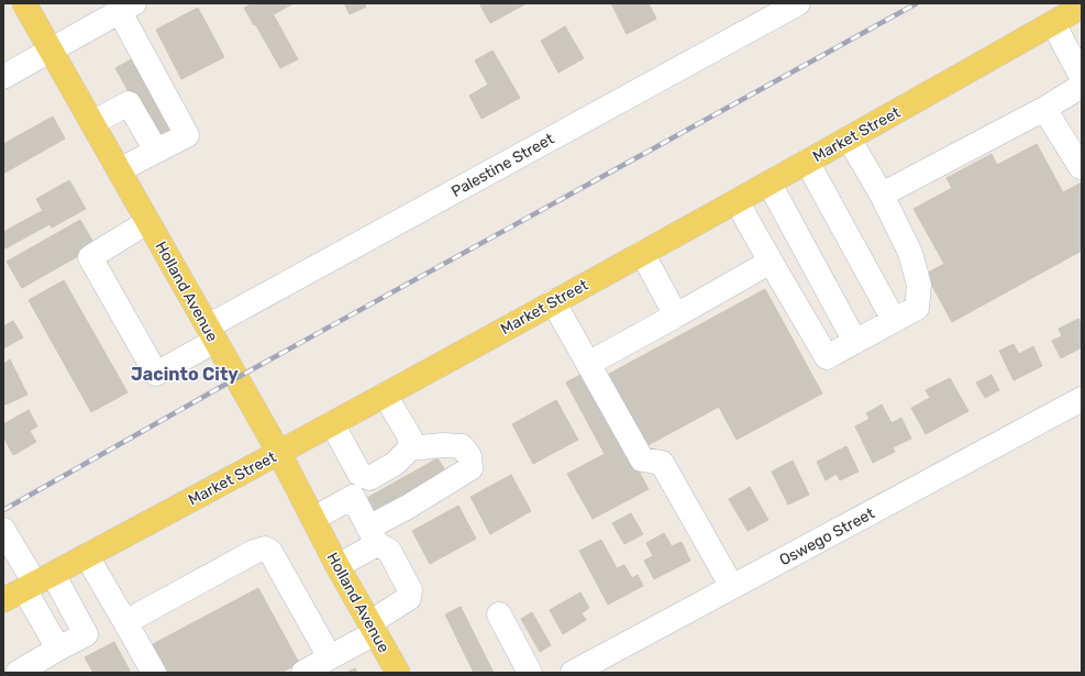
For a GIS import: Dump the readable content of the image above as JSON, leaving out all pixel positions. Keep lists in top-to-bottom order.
{
  "streets": {
    "main road": ["Market Street", "Holland Avenue"],
    "street": ["Palestine Street", "Oswego Street"]
  },
  "crossings": [
    ["Market Street", "Holland Avenue"],
    ["Palestine Street", "Holland Avenue"]
  ],
  "districts": ["Jacinto City"]
}
